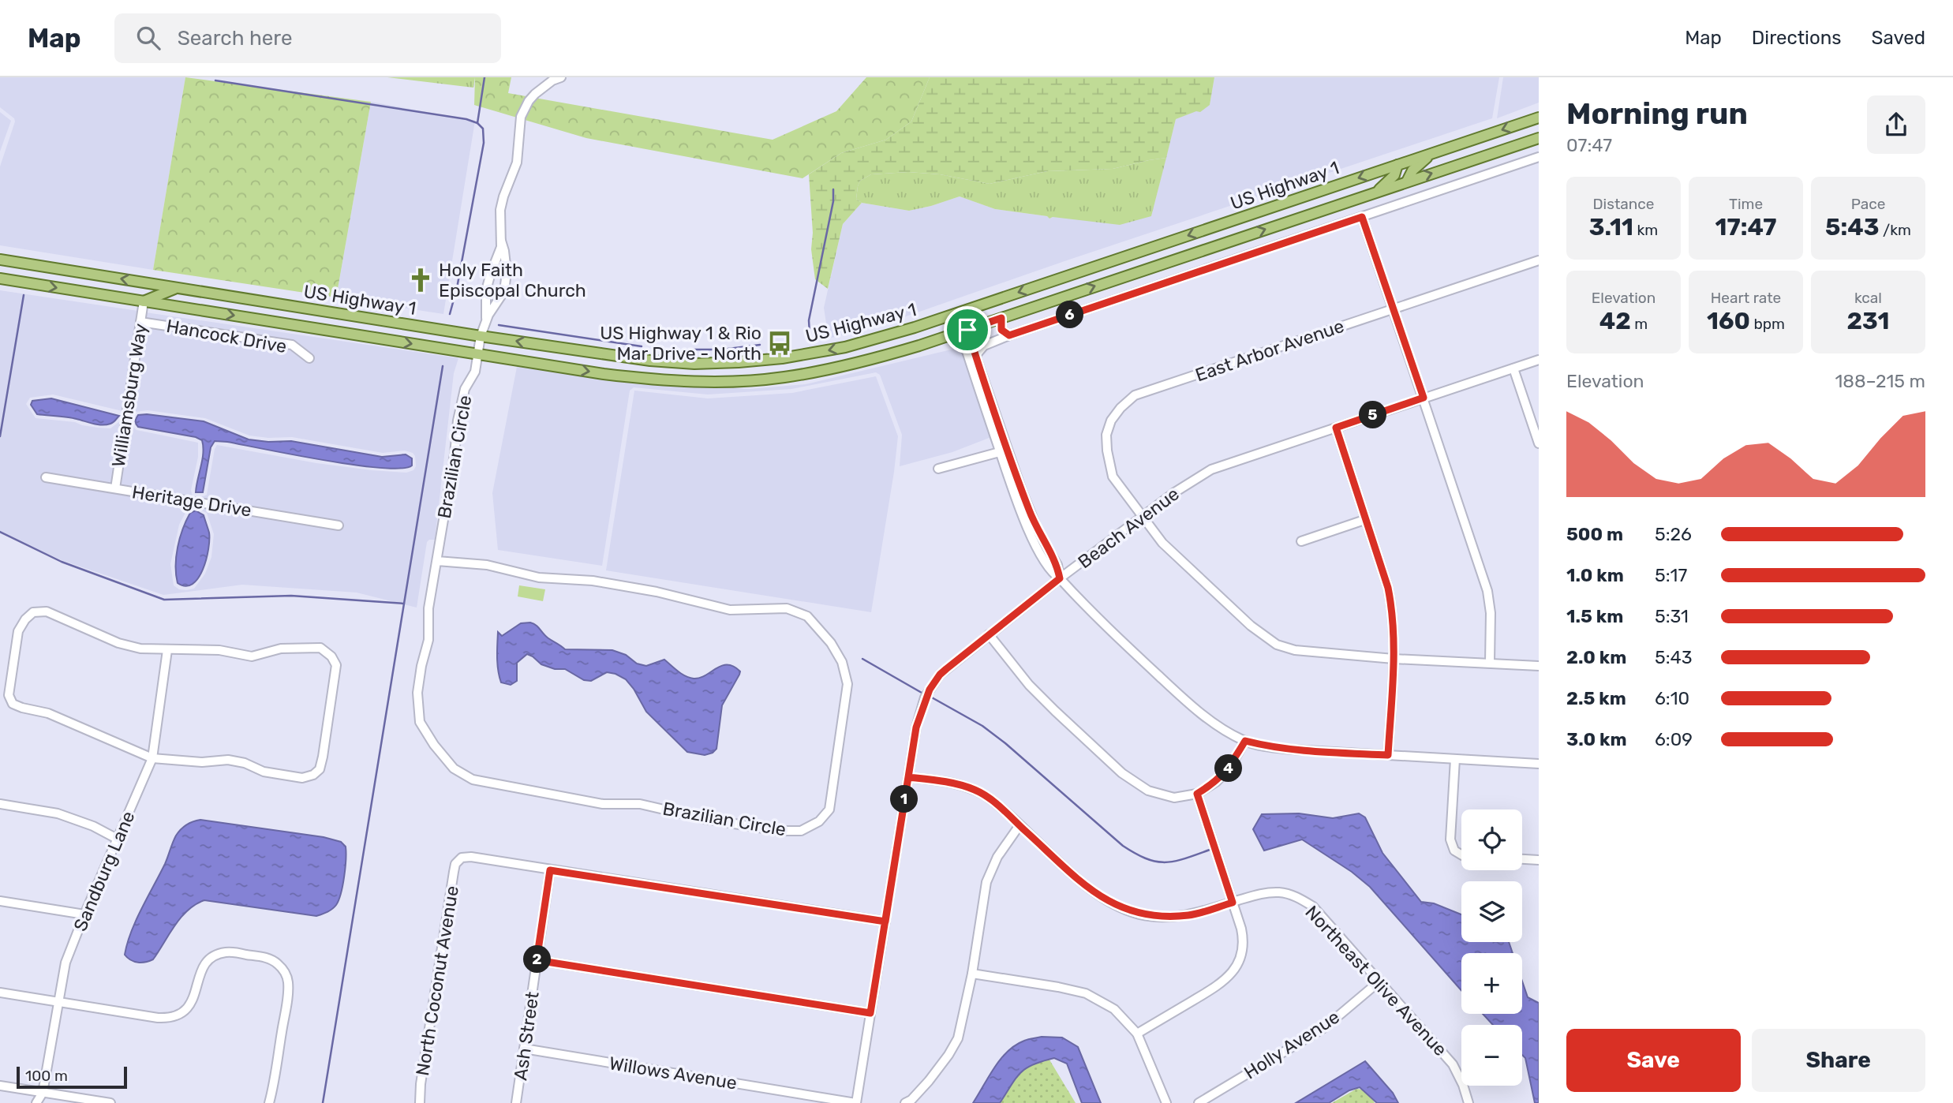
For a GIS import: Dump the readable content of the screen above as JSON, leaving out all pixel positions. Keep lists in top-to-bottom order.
{
  "streets": {
    "main road": ["US Highway 1"],
    "street": [
      "Hancock Drive",
      "East Arbor Avenue",
      "Williamsburg Way",
      "Brazilian Circle",
      "Heritage Drive",
      "Beach Avenue",
      "Sandburg Lane",
      "North Coconut Avenue",
      "Northeast Olive Avenue",
      "Ash Street",
      "Holly Avenue",
      "Willows Avenue"
    ]
  },
  "crossings": [
    ["US Highway 1", "Williamsburg Way"],
    ["US Highway 1", "Brazilian Circle"],
    ["Hancock Drive", "Williamsburg Way"],
    ["East Arbor Avenue", "Beach Avenue"],
    ["Williamsburg Way", "Heritage Drive"],
    ["Beach Avenue", "Northeast Olive Avenue"],
    ["Beach Avenue", "Willows Avenue"],
    ["North Coconut Avenue", "Ash Street"],
    ["Northeast Olive Avenue", "Holly Avenue"],
    ["Ash Street", "Willows Avenue"]
  ],
  "places": {
    "church": ["Holy Faith Episcopal Church"],
    "bus stop": ["US Highway 1 & Rio Mar Drive - North"]
  },
  "scale_bar": "100 m",
  "page": {
    "header": "Map",
    "search": "Search here",
    "nav": ["Map", "Directions", "Saved"],
    "heading": ["Morning run", "07:47"],
    "stats": [
      ["Distance", "3.11 km"],
      ["Time", "17:47"],
      ["Pace", "5:43 /km"],
      ["Elevation", "42 m"],
      ["Heart rate", "160 bpm"],
      ["kcal", "231"]
    ],
    "pins": [
      "6",
      "5",
      "4",
      "1",
      "2"
    ],
    "chart": ["Elevation", "188–215 m"],
    "list": [
      {
        "name": "500 m",
        "note": "5:26"
      },
      {
        "name": "1.0 km",
        "note": "5:17"
      },
      {
        "name": "1.5 km",
        "note": "5:31"
      },
      {
        "name": "2.0 km",
        "note": "5:43"
      },
      {
        "name": "2.5 km",
        "note": "6:10"
      },
      {
        "name": "3.0 km",
        "note": "6:09"
      }
    ],
    "map_buttons": ["+", "−"],
    "buttons": ["Save", "Share"],
    "scale": "100 m"
  }
}
